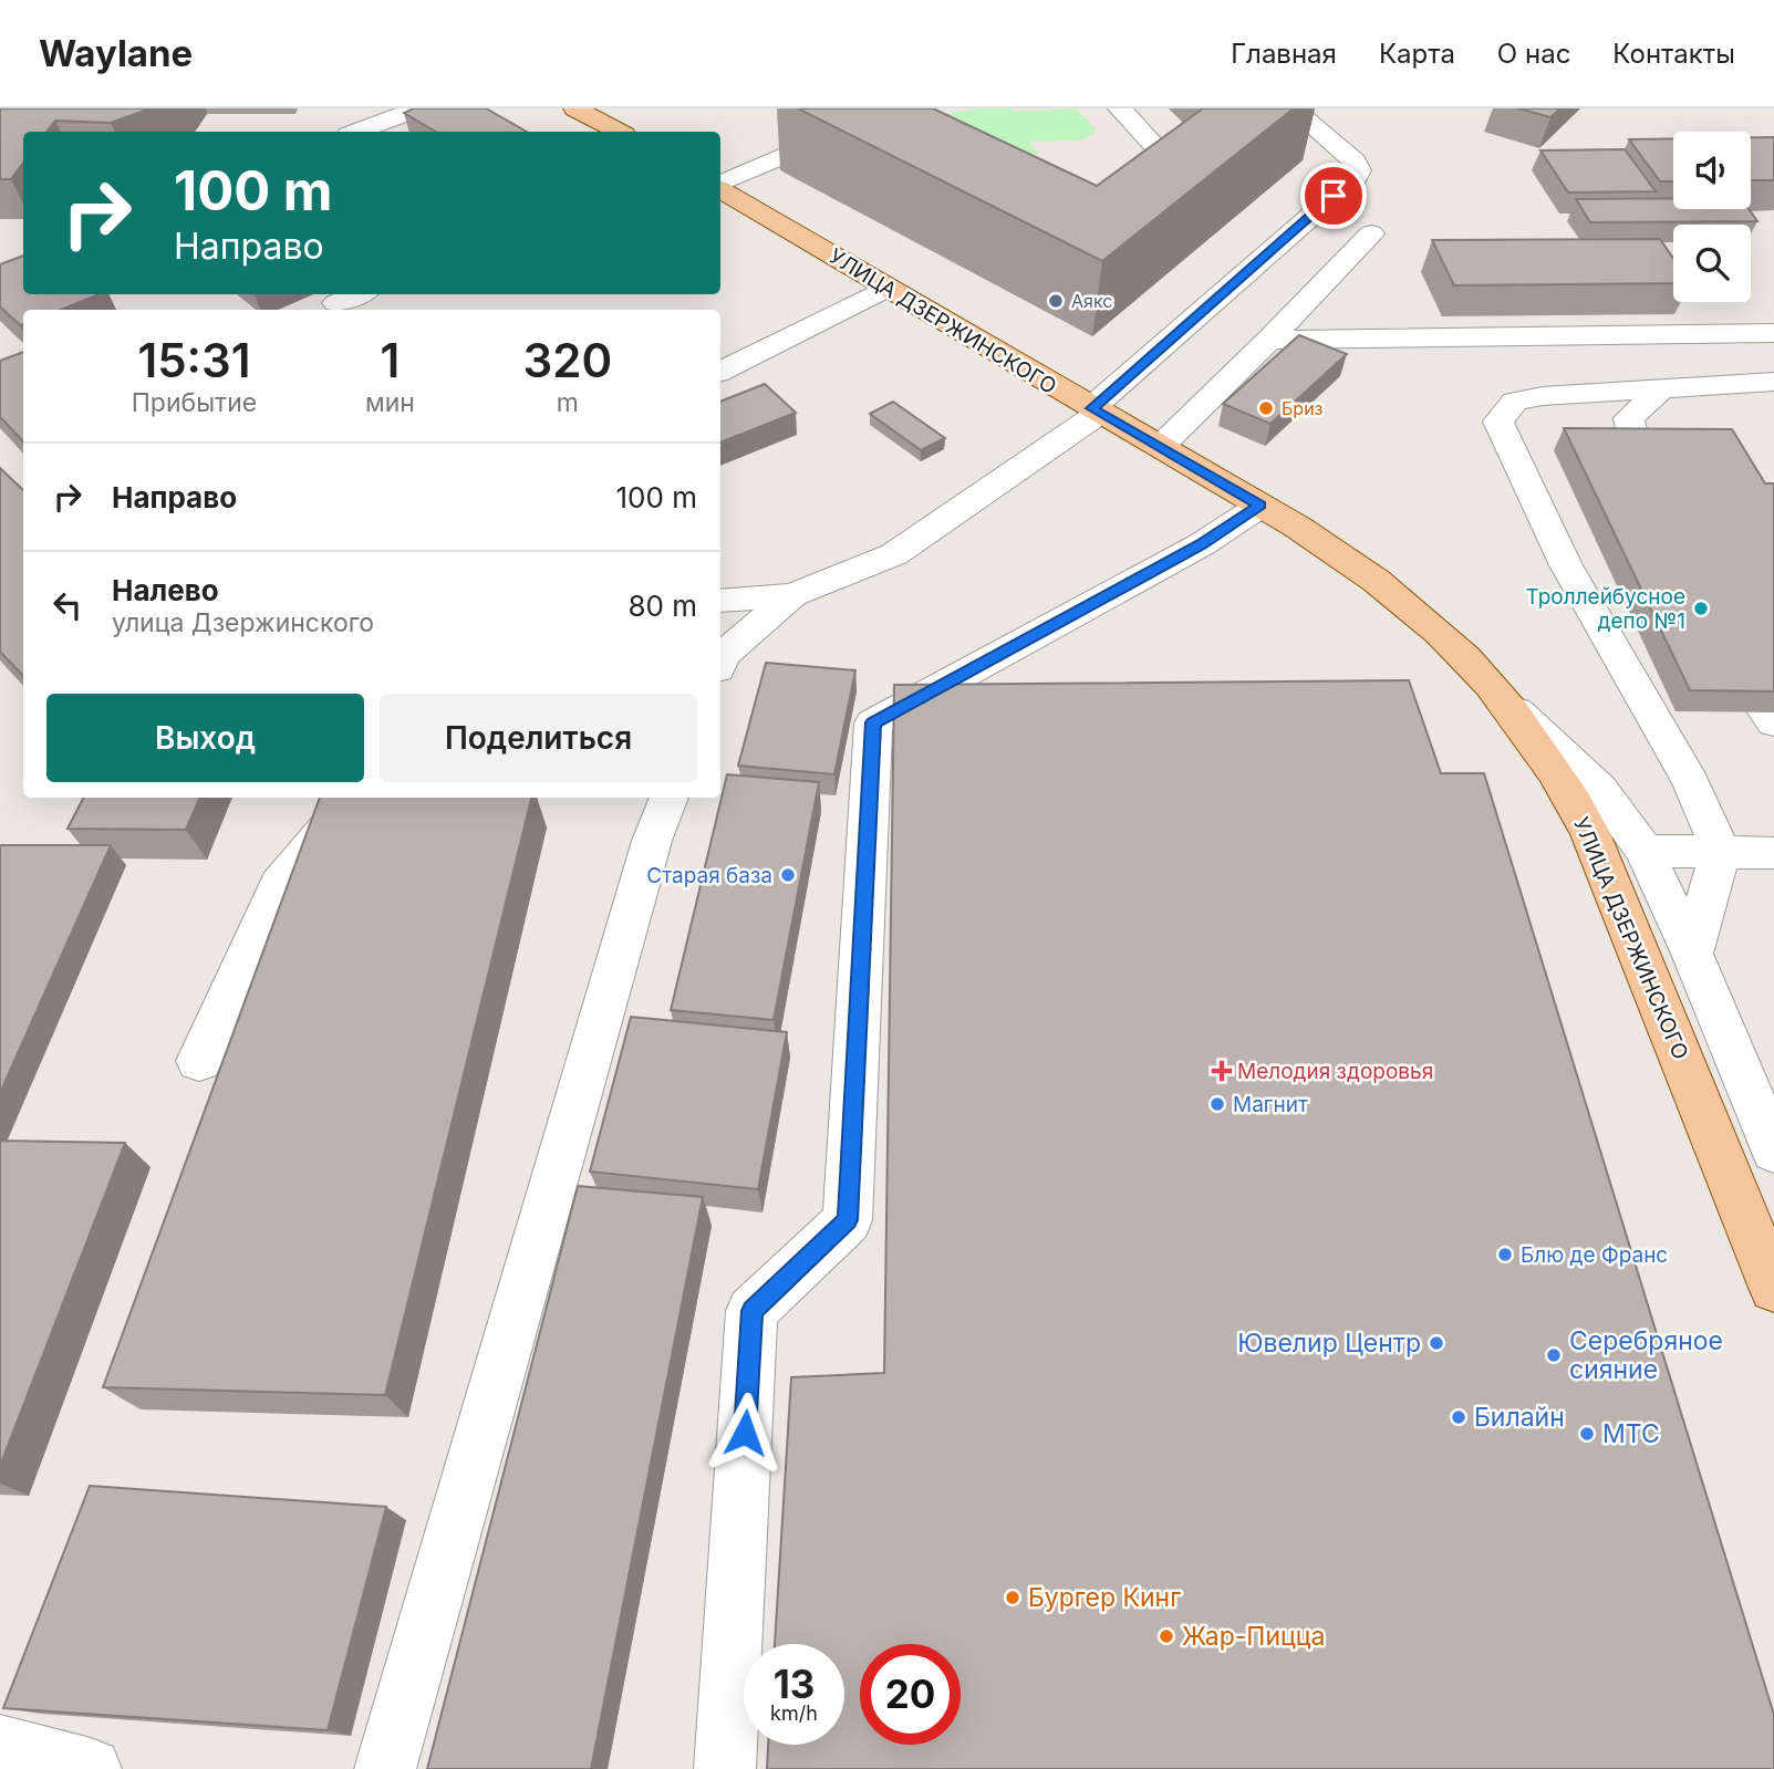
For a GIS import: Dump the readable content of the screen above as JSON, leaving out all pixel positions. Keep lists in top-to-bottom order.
{
  "streets": {
    "main road": ["УЛИЦА ДЗЕРЖИНСКОГО"]
  },
  "places": {
    "other": [
      "Аякс",
      "Бриз",
      "Троллейбусное депо №1",
      "Старая база",
      "Магнит",
      "Блю де Франс",
      "Ювелир Центр",
      "Серебряное сияние",
      "Билайн",
      "МТС",
      "Бургер Кинг",
      "Жар-Пицца"
    ],
    "health": ["Мелодия здоровья"]
  },
  "page": {
    "header": "Waylane",
    "nav": [
      "Главная",
      "Карта",
      "О нас",
      "Контакты"
    ],
    "turn": ["100 m", "Направо"],
    "eta": [
      "15:31",
      "Прибытие",
      "1",
      "мин",
      "320",
      "m"
    ],
    "list": [
      {
        "name": "Направо",
        "value": "100 m"
      },
      {
        "name": "Налево",
        "note": "улица Дзержинского",
        "value": "80 m"
      }
    ],
    "buttons": ["Выход", "Поделиться"],
    "speed": "13 km/h",
    "limit": "20"
  }
}
